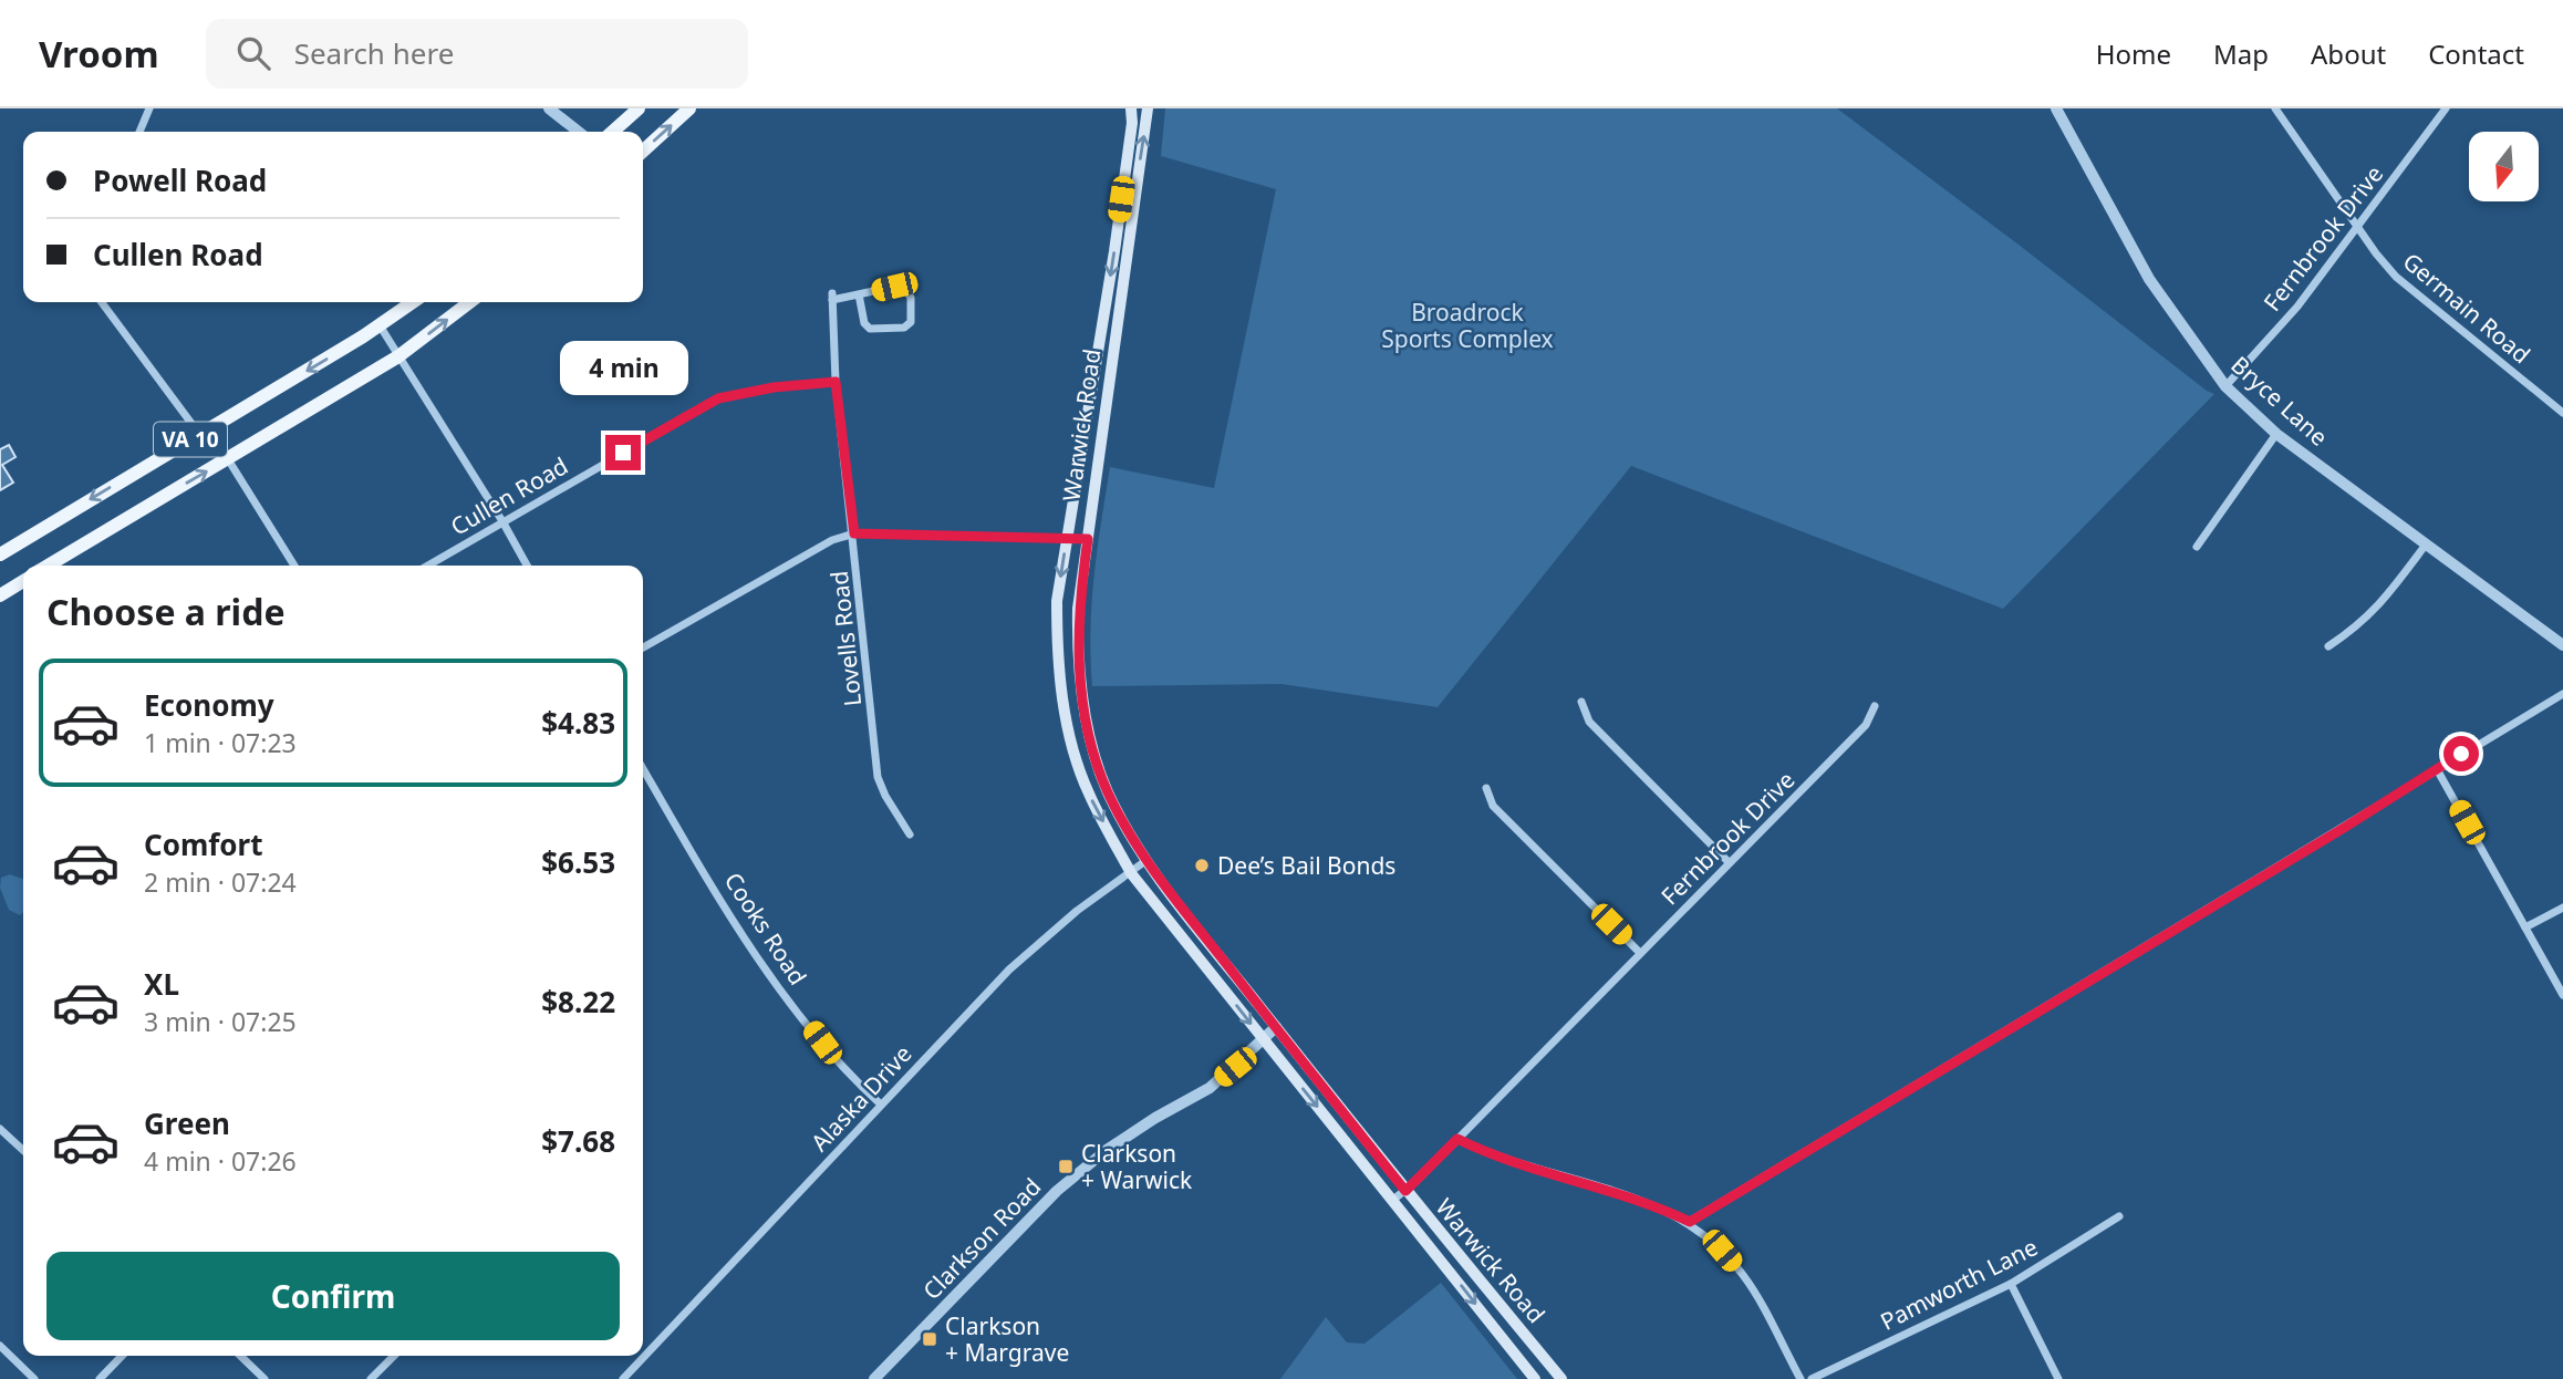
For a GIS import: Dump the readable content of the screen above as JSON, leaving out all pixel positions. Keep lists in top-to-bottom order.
{
  "streets": {
    "main road": ["Warwick Road", "VA 10"],
    "street": [
      "Fernbrook Drive",
      "Germain Road",
      "Bryce Lane",
      "Cullen Road",
      "Lovells Road",
      "Cooks Road",
      "Alaska Drive",
      "Clarkson Road",
      "Pamworth Lane"
    ]
  },
  "crossings": [
    ["Fernbrook Drive", "Germain Road"],
    ["Fernbrook Drive", "Bryce Lane"],
    ["Fernbrook Drive", "Warwick Road"],
    ["Warwick Road", "Alaska Drive"],
    ["Warwick Road", "Clarkson Road"],
    ["Cullen Road", "Lovells Road"],
    ["Cooks Road", "Alaska Drive"]
  ],
  "parks": ["Broadrock Sports Complex"],
  "places": {
    "other": ["Dee’s Bail Bonds"],
    "transit": ["Clarkson + Warwick", "Clarkson + Margrave"]
  },
  "north": "bottom",
  "page": {
    "header": "Vroom",
    "search": "Search here",
    "nav": [
      "Home",
      "Map",
      "About",
      "Contact"
    ],
    "banner": ["Powell Road", "Cullen Road"],
    "bubble": "4 min",
    "heading": "Choose a ride",
    "list": [
      {
        "name": "Economy",
        "note": "1 min · 07:23",
        "value": "$4.83"
      },
      {
        "name": "Comfort",
        "note": "2 min · 07:24",
        "value": "$6.53"
      },
      {
        "name": "XL",
        "note": "3 min · 07:25",
        "value": "$8.22"
      },
      {
        "name": "Green",
        "note": "4 min · 07:26",
        "value": "$7.68"
      }
    ],
    "buttons": "Confirm"
  }
}
